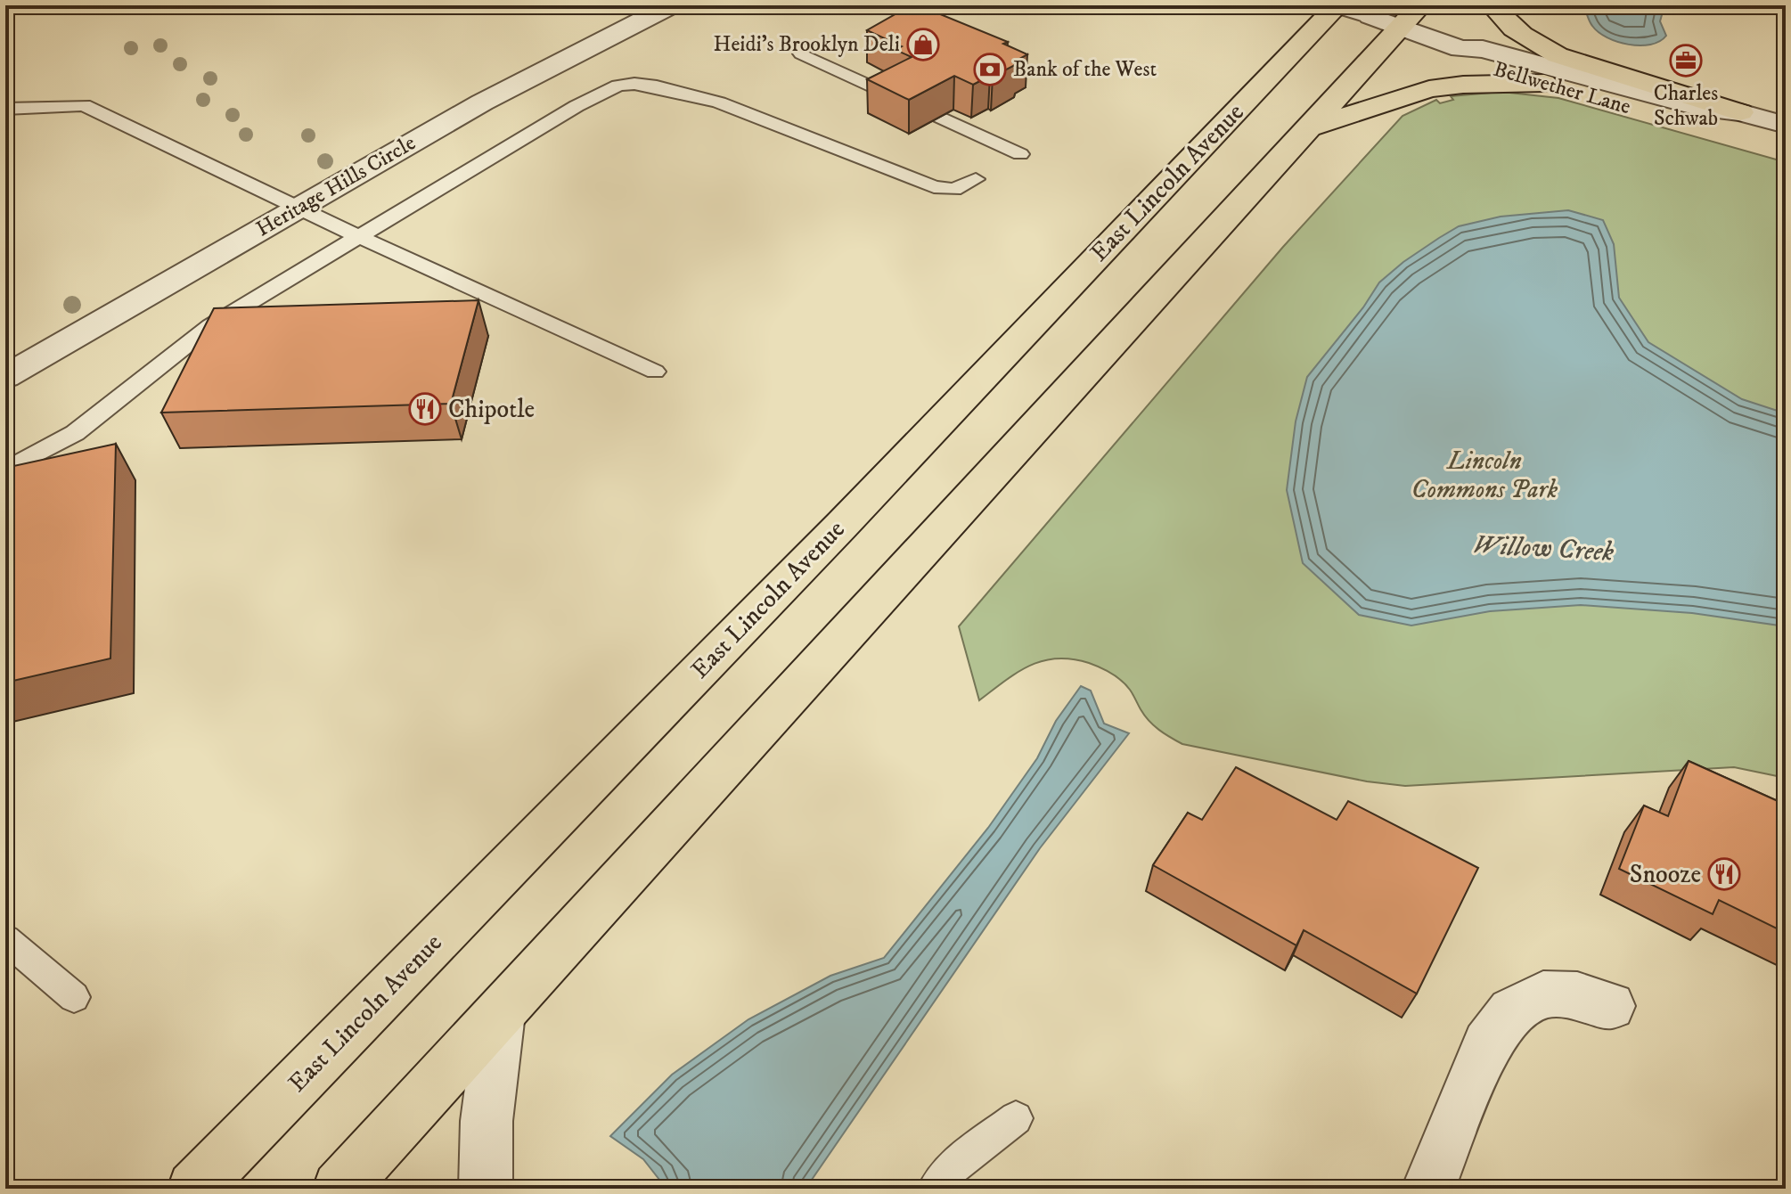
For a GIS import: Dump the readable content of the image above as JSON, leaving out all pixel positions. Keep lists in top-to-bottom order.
{
  "streets": {
    "main road": ["East Lincoln Avenue"],
    "street": ["Bellwether Lane", "Heritage Hills Circle"]
  },
  "water": ["Willow Creek"],
  "parks": ["Lincoln Commons Park"],
  "places": {
    "shop": ["Heidi's Brooklyn Deli"],
    "office": ["Charles Schwab"],
    "bank": ["Bank of the West"],
    "restaurant": ["Chipotle", "Snooze"]
  }
}
